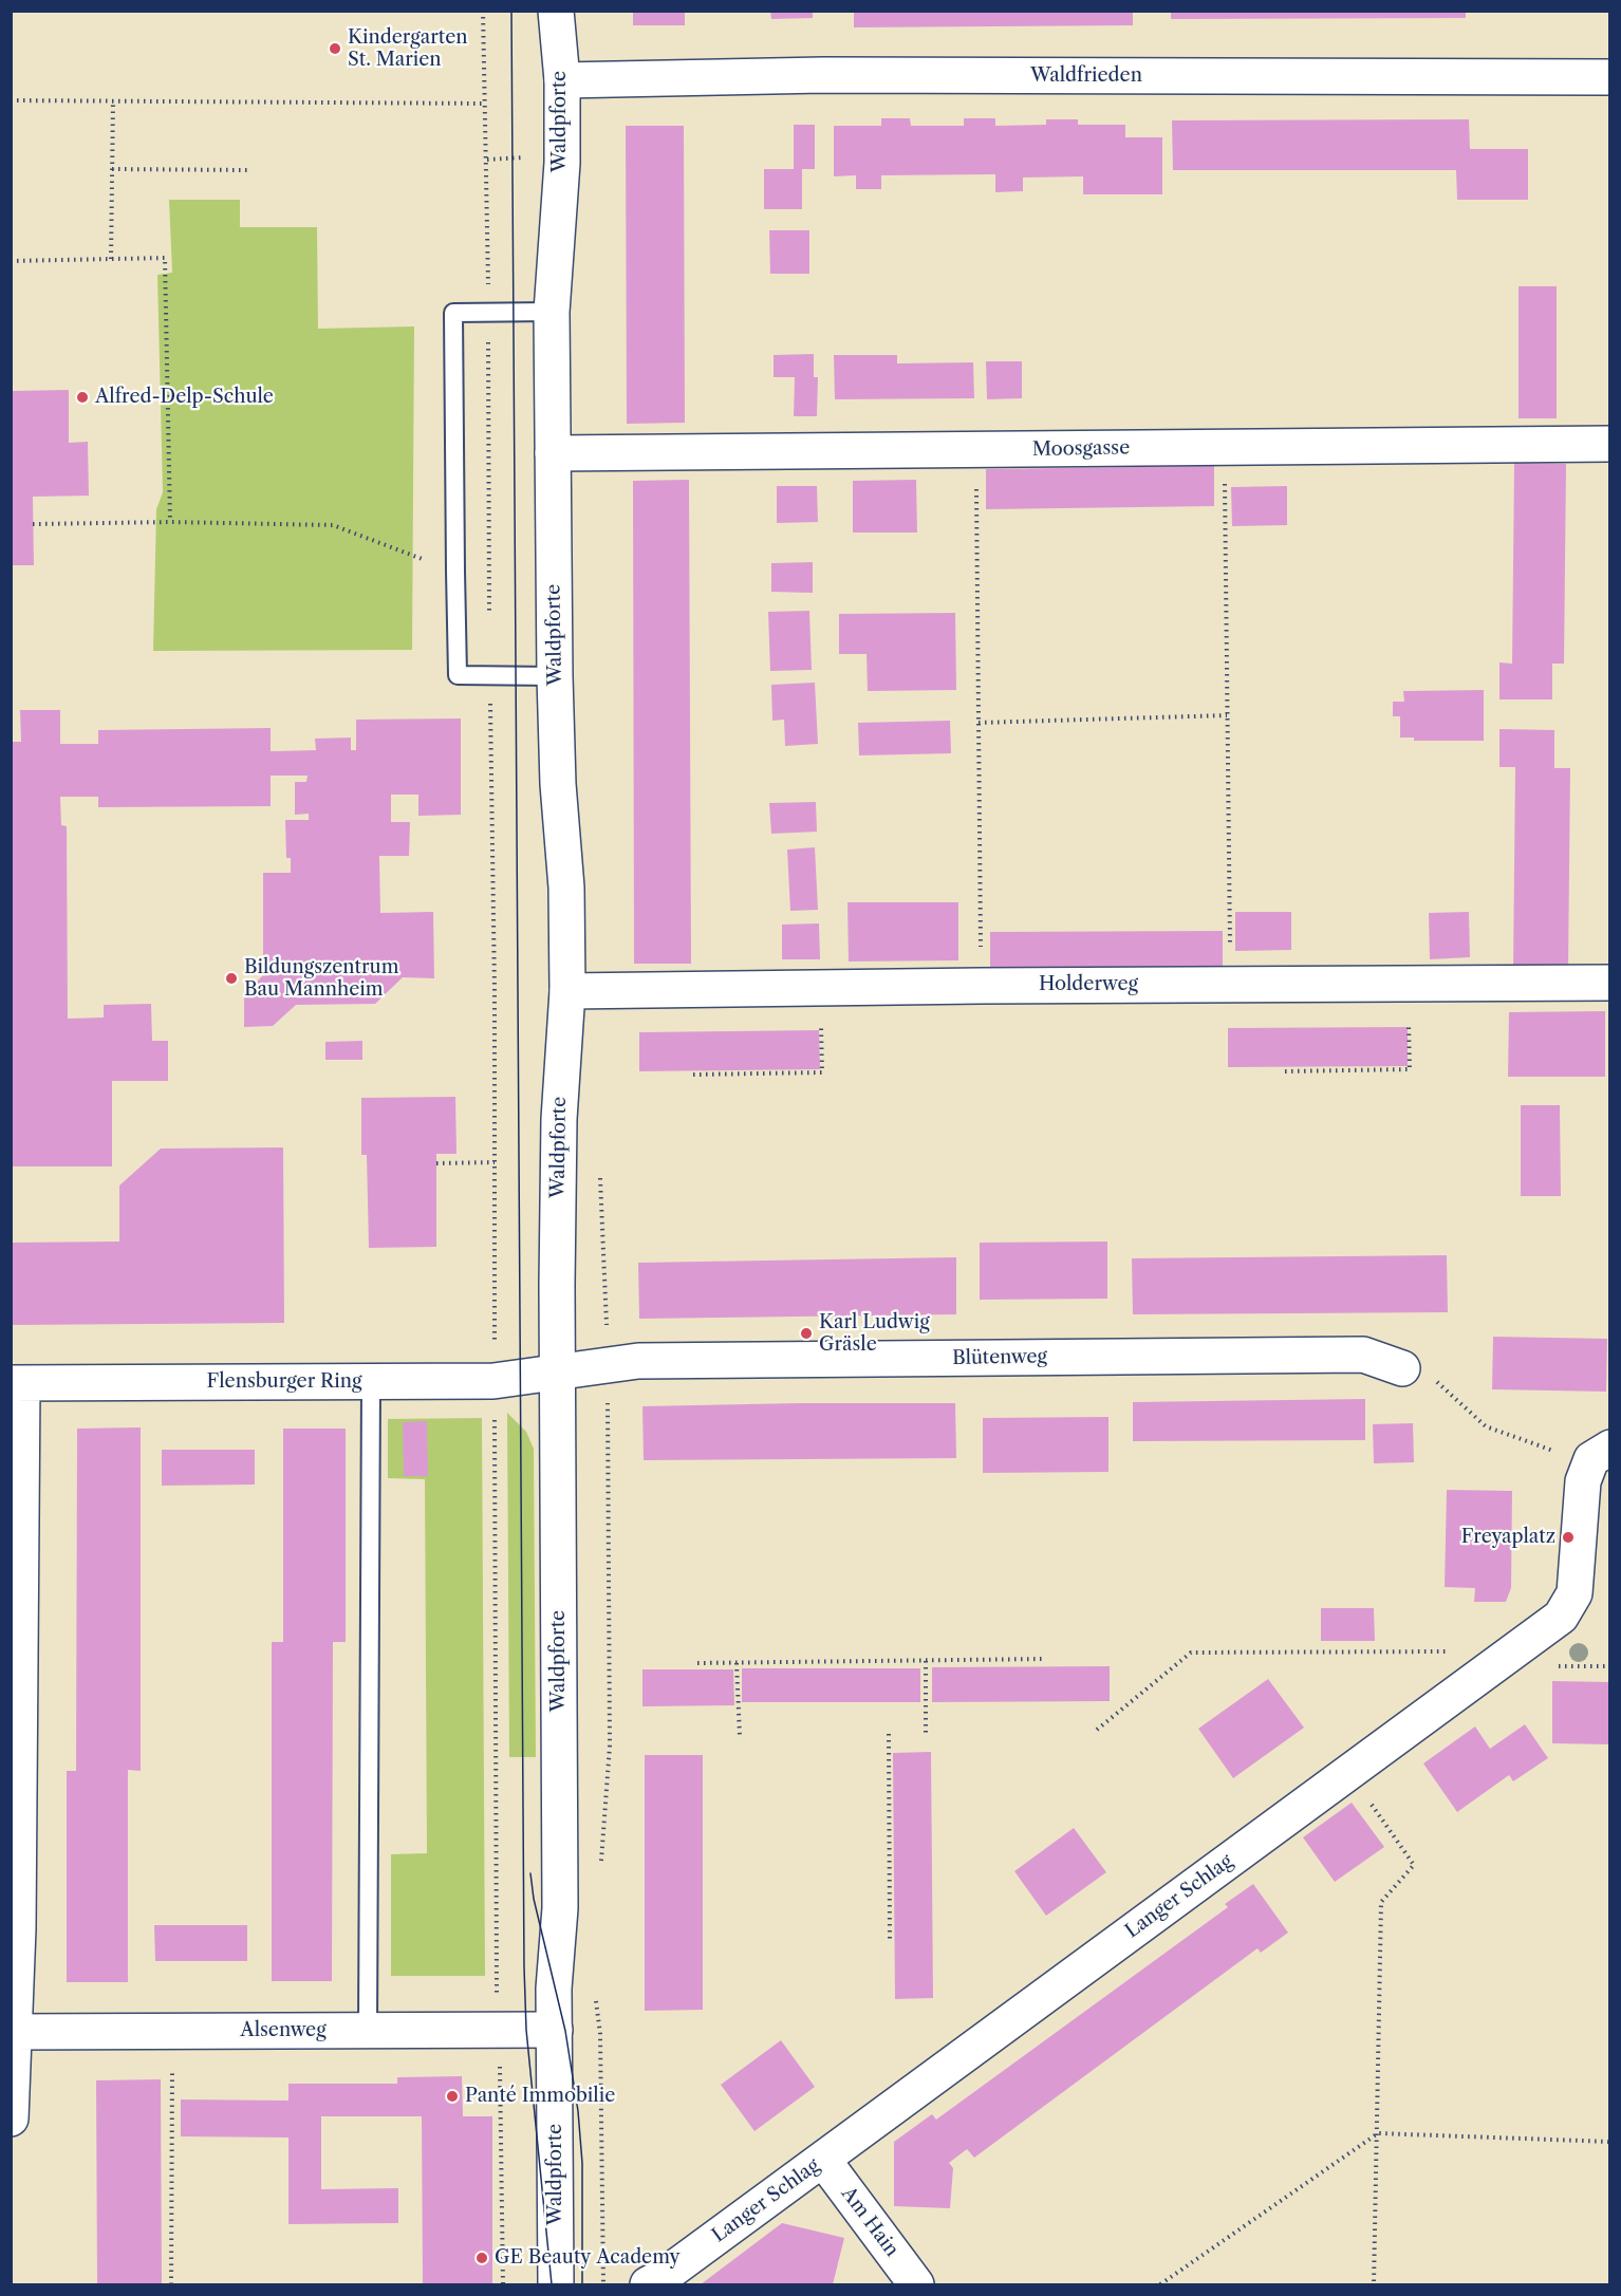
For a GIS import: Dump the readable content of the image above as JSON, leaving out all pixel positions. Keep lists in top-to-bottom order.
{
  "streets": {
    "street": [
      "Waldfrieden",
      "Waldpforte",
      "Moosgasse",
      "Holderweg",
      "Blütenweg",
      "Flensburger Ring",
      "Langer Schlag",
      "Alsenweg",
      "Am Hain"
    ]
  },
  "crossings": [
    ["Waldfrieden", "Waldpforte"],
    ["Waldpforte", "Moosgasse"],
    ["Waldpforte", "Holderweg"],
    ["Waldpforte", "Blütenweg"],
    ["Waldpforte", "Flensburger Ring"],
    ["Waldpforte", "Alsenweg"],
    ["Blütenweg", "Flensburger Ring"],
    ["Langer Schlag", "Am Hain"]
  ],
  "places": [
    "Kindergarten St. Marien",
    "Alfred-Delp-Schule",
    "Bildungszentrum Bau Mannheim",
    "Karl Ludwig Gräsle",
    "Freyaplatz",
    "Panté Immobilie",
    "GE Beauty Academy"
  ]
}
